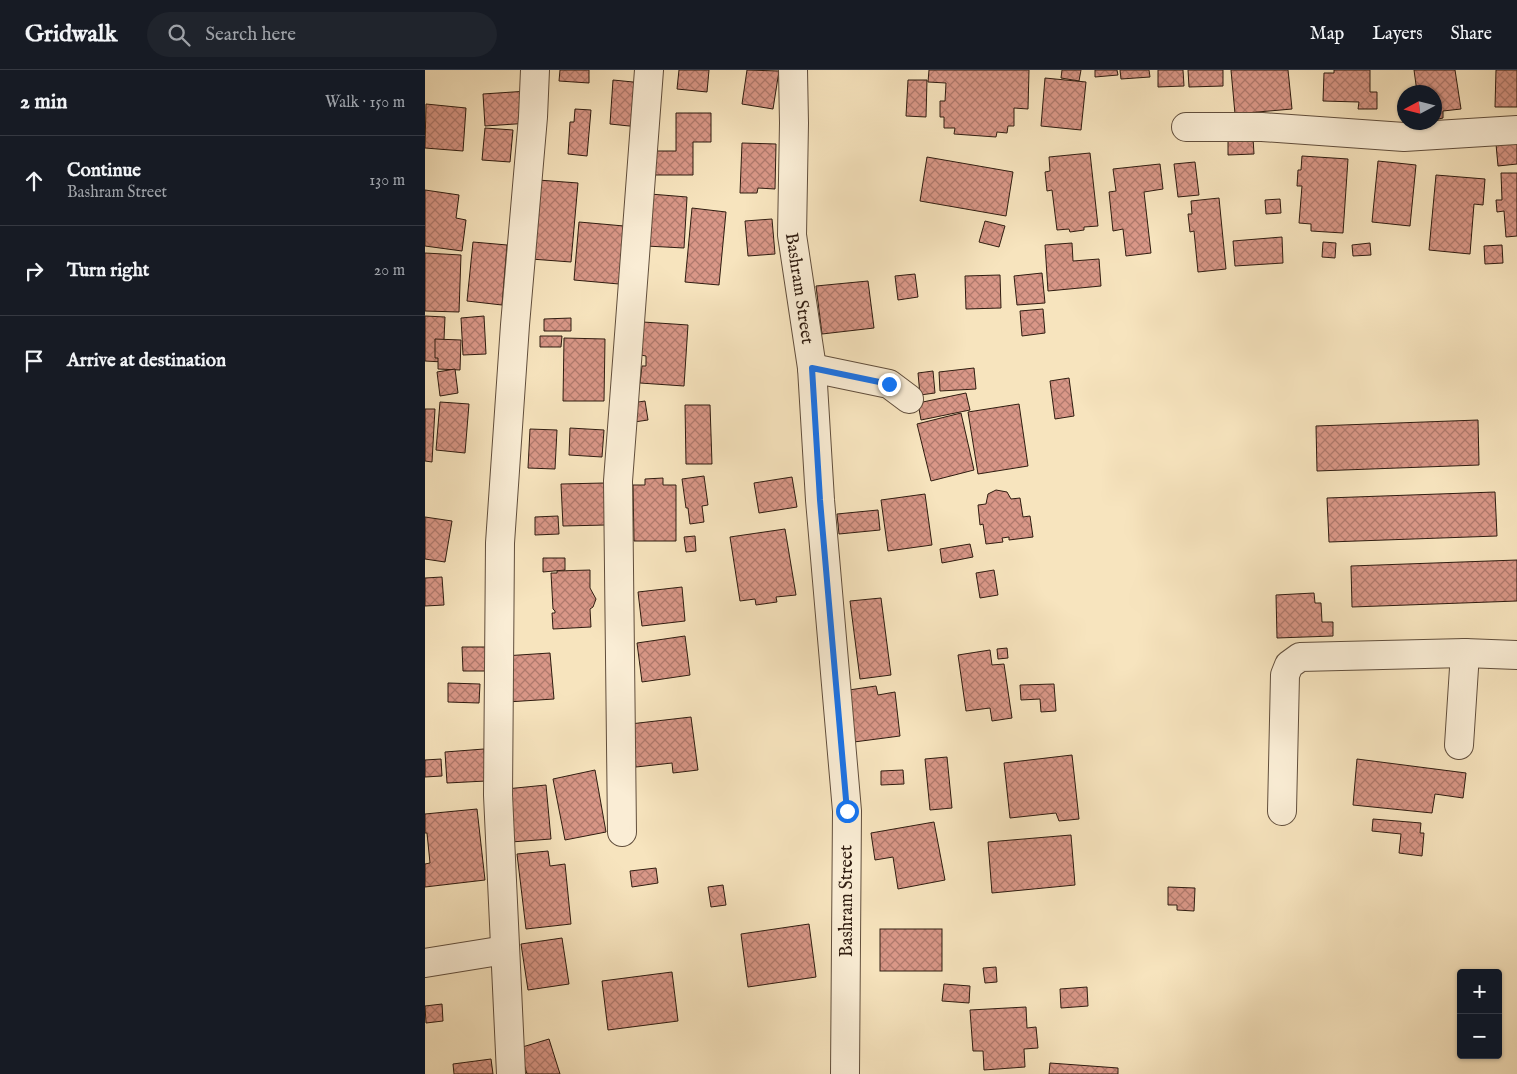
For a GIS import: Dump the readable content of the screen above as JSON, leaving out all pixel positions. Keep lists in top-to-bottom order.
{
  "streets": {
    "street": ["Bashram Street"]
  },
  "north": "left",
  "page": {
    "header": "Gridwalk",
    "search": "Search here",
    "nav": ["Map", "Layers", "Share"],
    "heading": ["2 min", "Walk · 150 m"],
    "list": [
      ["Continue", "Bashram Street", "130 m"],
      ["Turn right", "20 m"],
      "Arrive at destination"
    ],
    "map_buttons": ["+", "−"]
  }
}
